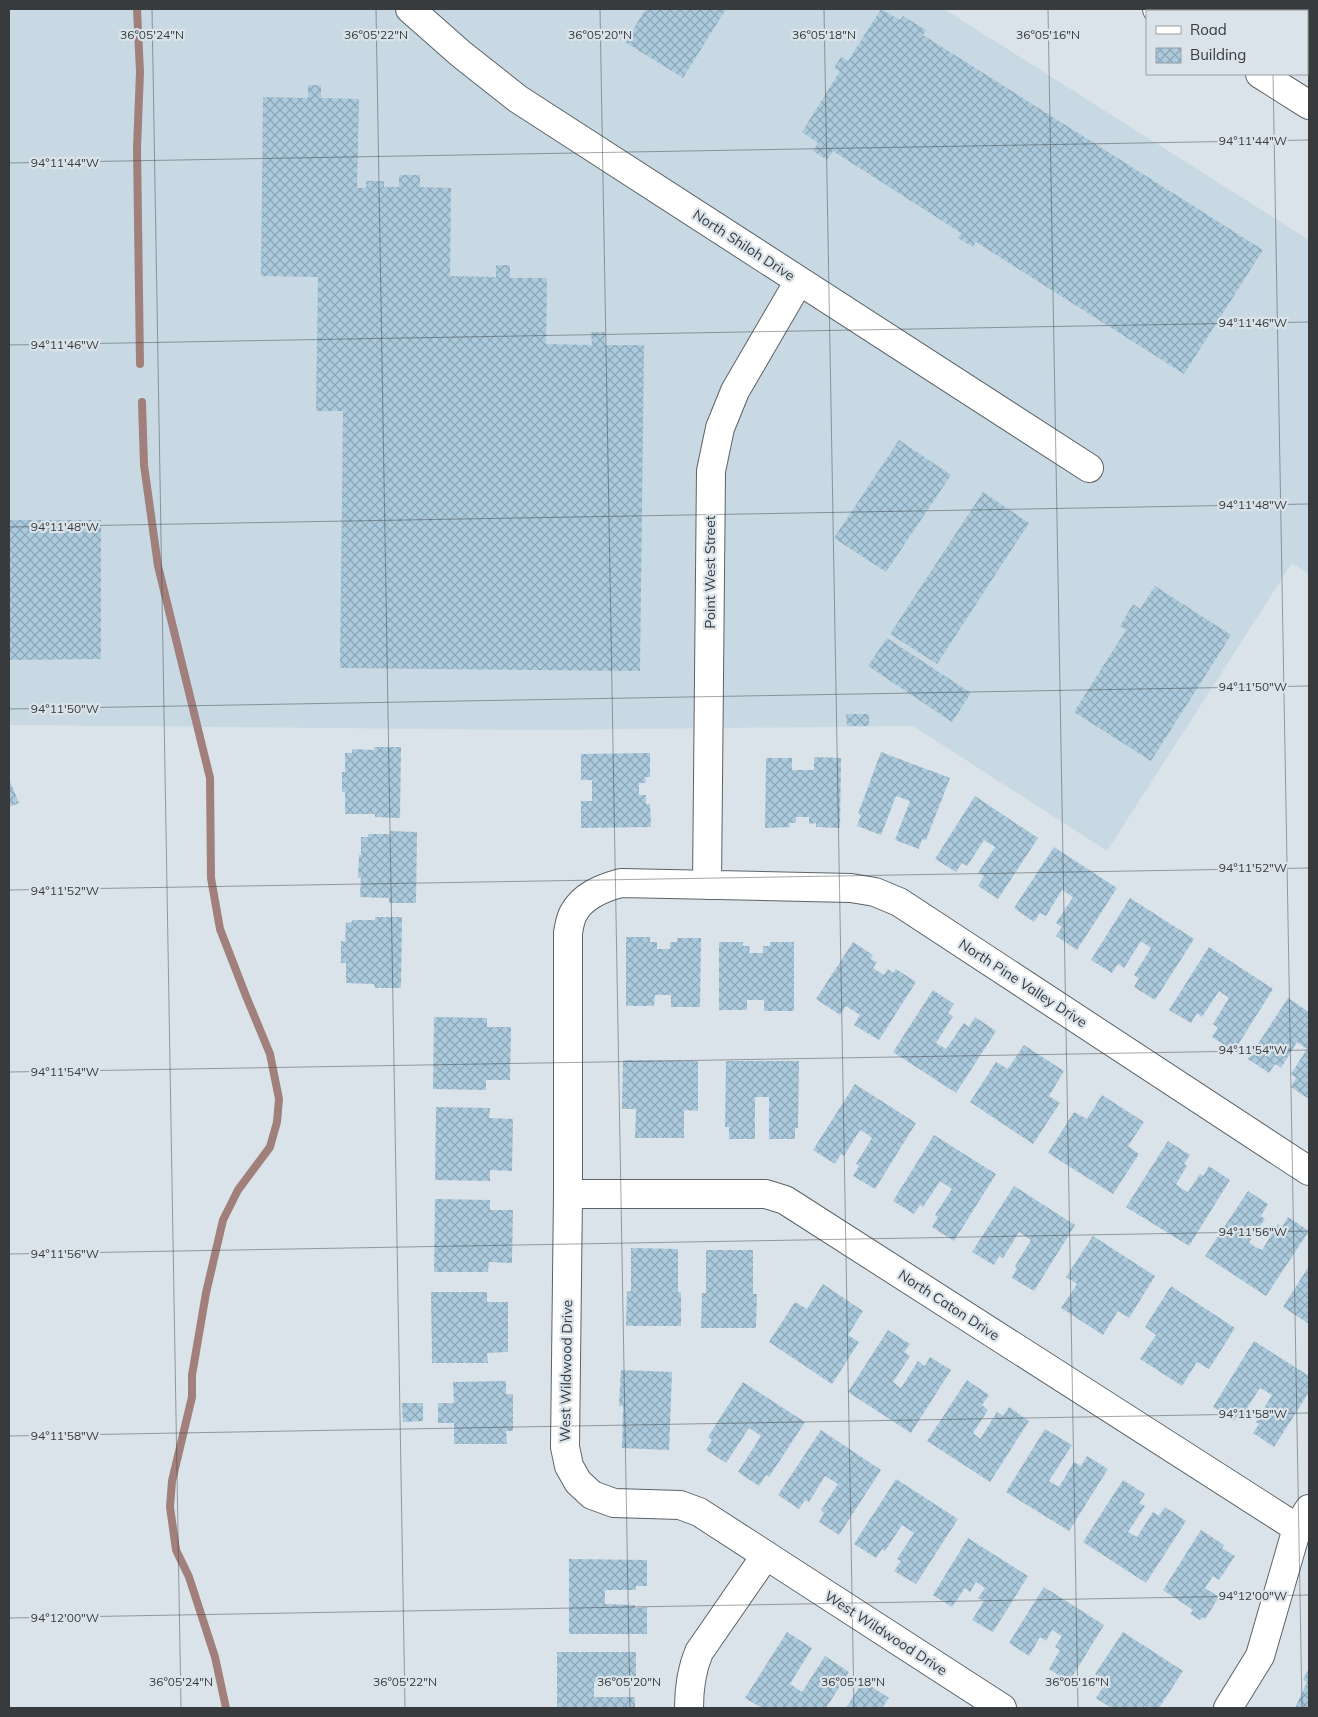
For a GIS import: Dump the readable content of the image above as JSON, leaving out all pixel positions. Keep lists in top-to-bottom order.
{
  "streets": {
    "main road": [
      "North Shiloh Drive",
      "Point West Street",
      "North Pine Valley Drive",
      "North Caton Drive",
      "West Wildwood Drive"
    ]
  },
  "crossings": [
    ["North Shiloh Drive", "Point West Street"],
    ["Point West Street", "North Pine Valley Drive"],
    ["Point West Street", "West Wildwood Drive"],
    ["North Pine Valley Drive", "West Wildwood Drive"],
    ["North Caton Drive", "West Wildwood Drive"]
  ],
  "legend": ["Road", "Building"],
  "coordinates": [
    "36°05'24\"N",
    "36°05'22\"N",
    "36°05'20\"N",
    "36°05'18\"N",
    "36°05'16\"N",
    "94°11'44\"W",
    "94°11'46\"W",
    "94°11'48\"W",
    "94°11'50\"W",
    "94°11'52\"W",
    "94°11'54\"W",
    "94°11'56\"W",
    "94°11'58\"W",
    "94°12'00\"W"
  ]
}
